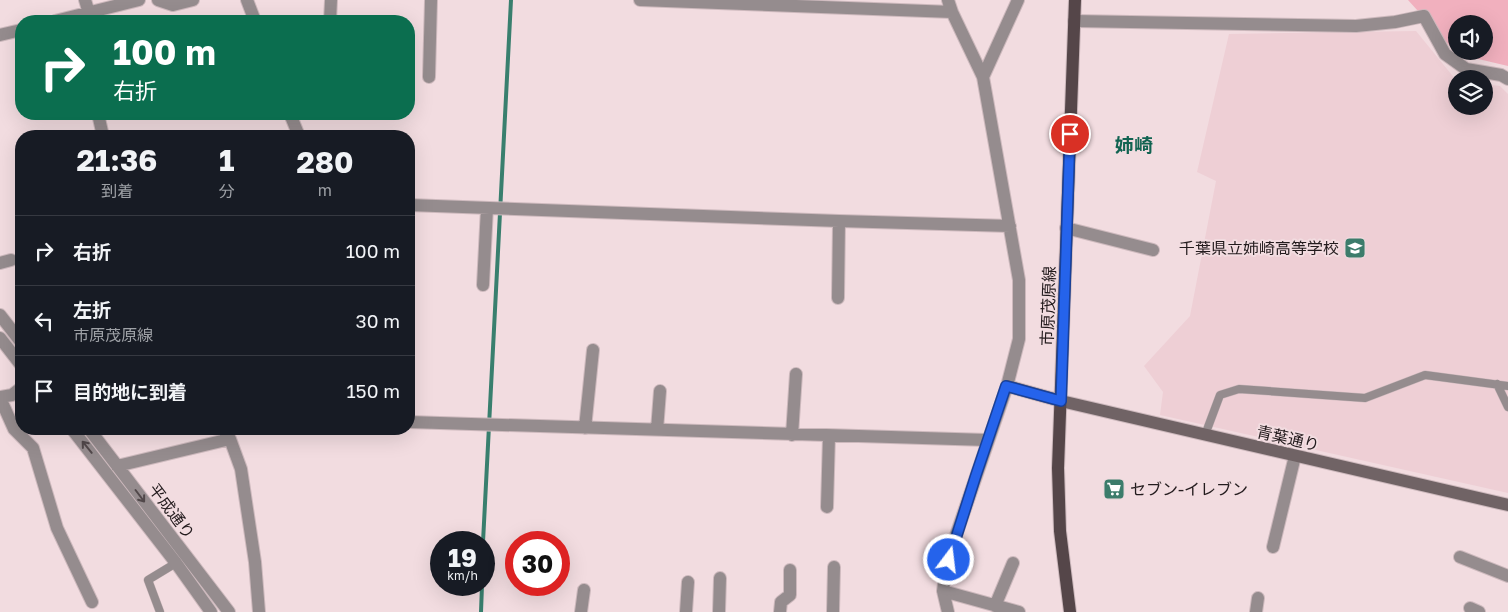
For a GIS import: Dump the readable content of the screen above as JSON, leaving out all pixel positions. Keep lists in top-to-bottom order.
{
  "streets": {
    "main road": ["市原茂原線"],
    "street": ["青葉通り", "平成通り"]
  },
  "crossings": [
    ["市原茂原線", "青葉通り"]
  ],
  "districts": ["姉崎"],
  "places": {
    "school or university": ["千葉県立姉崎高等学校"],
    "supermarket": ["セブン-イレブン"]
  },
  "page": {
    "turn": ["100 m", "右折"],
    "eta": [
      "21:36",
      "到着",
      "1",
      "分",
      "280",
      "m"
    ],
    "list": [
      {
        "name": "右折",
        "value": "100 m"
      },
      {
        "name": "左折",
        "note": "市原茂原線",
        "value": "30 m"
      },
      {
        "name": "目的地に到着",
        "value": "150 m"
      }
    ],
    "speed": "19 km/h",
    "limit": "30"
  }
}
